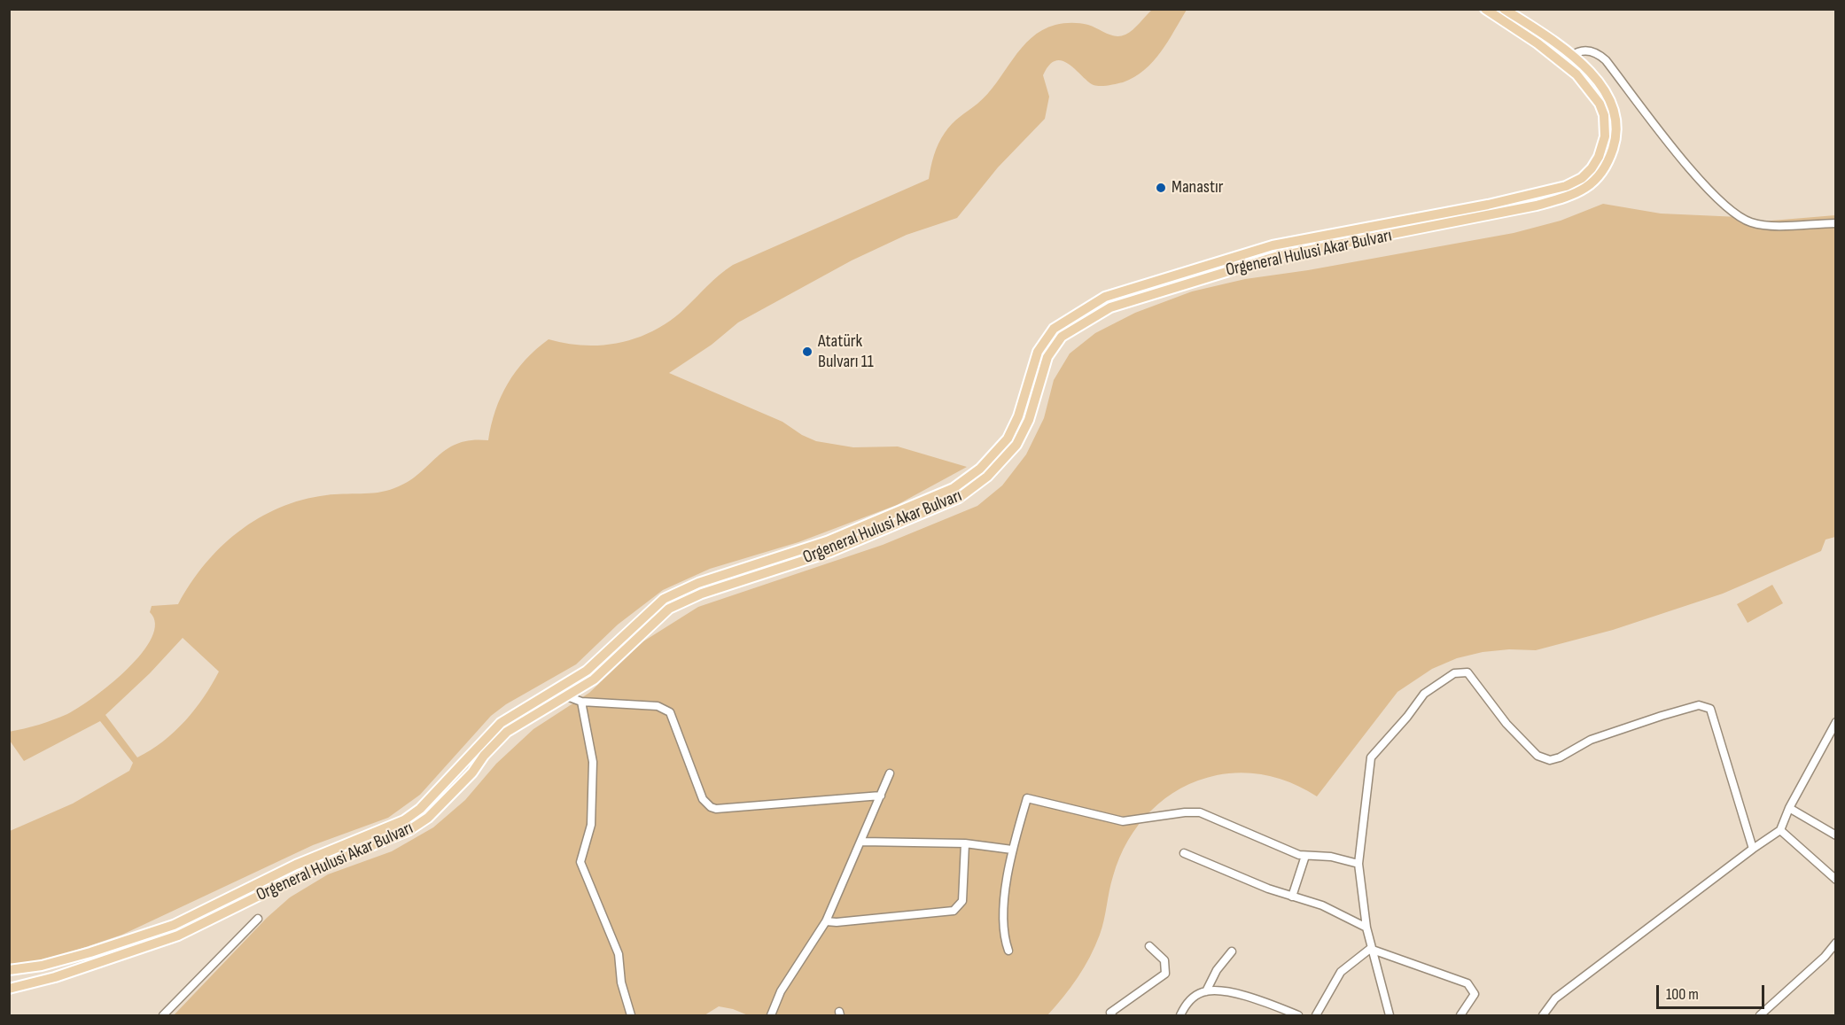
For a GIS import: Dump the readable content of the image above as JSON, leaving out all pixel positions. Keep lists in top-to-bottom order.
{
  "streets": {
    "main road": ["Orgeneral Hulusi Akar Bulvarı"]
  },
  "places": ["Manastır", "Atatürk Bulvarı 11"],
  "scale_bar": "100 m"
}
